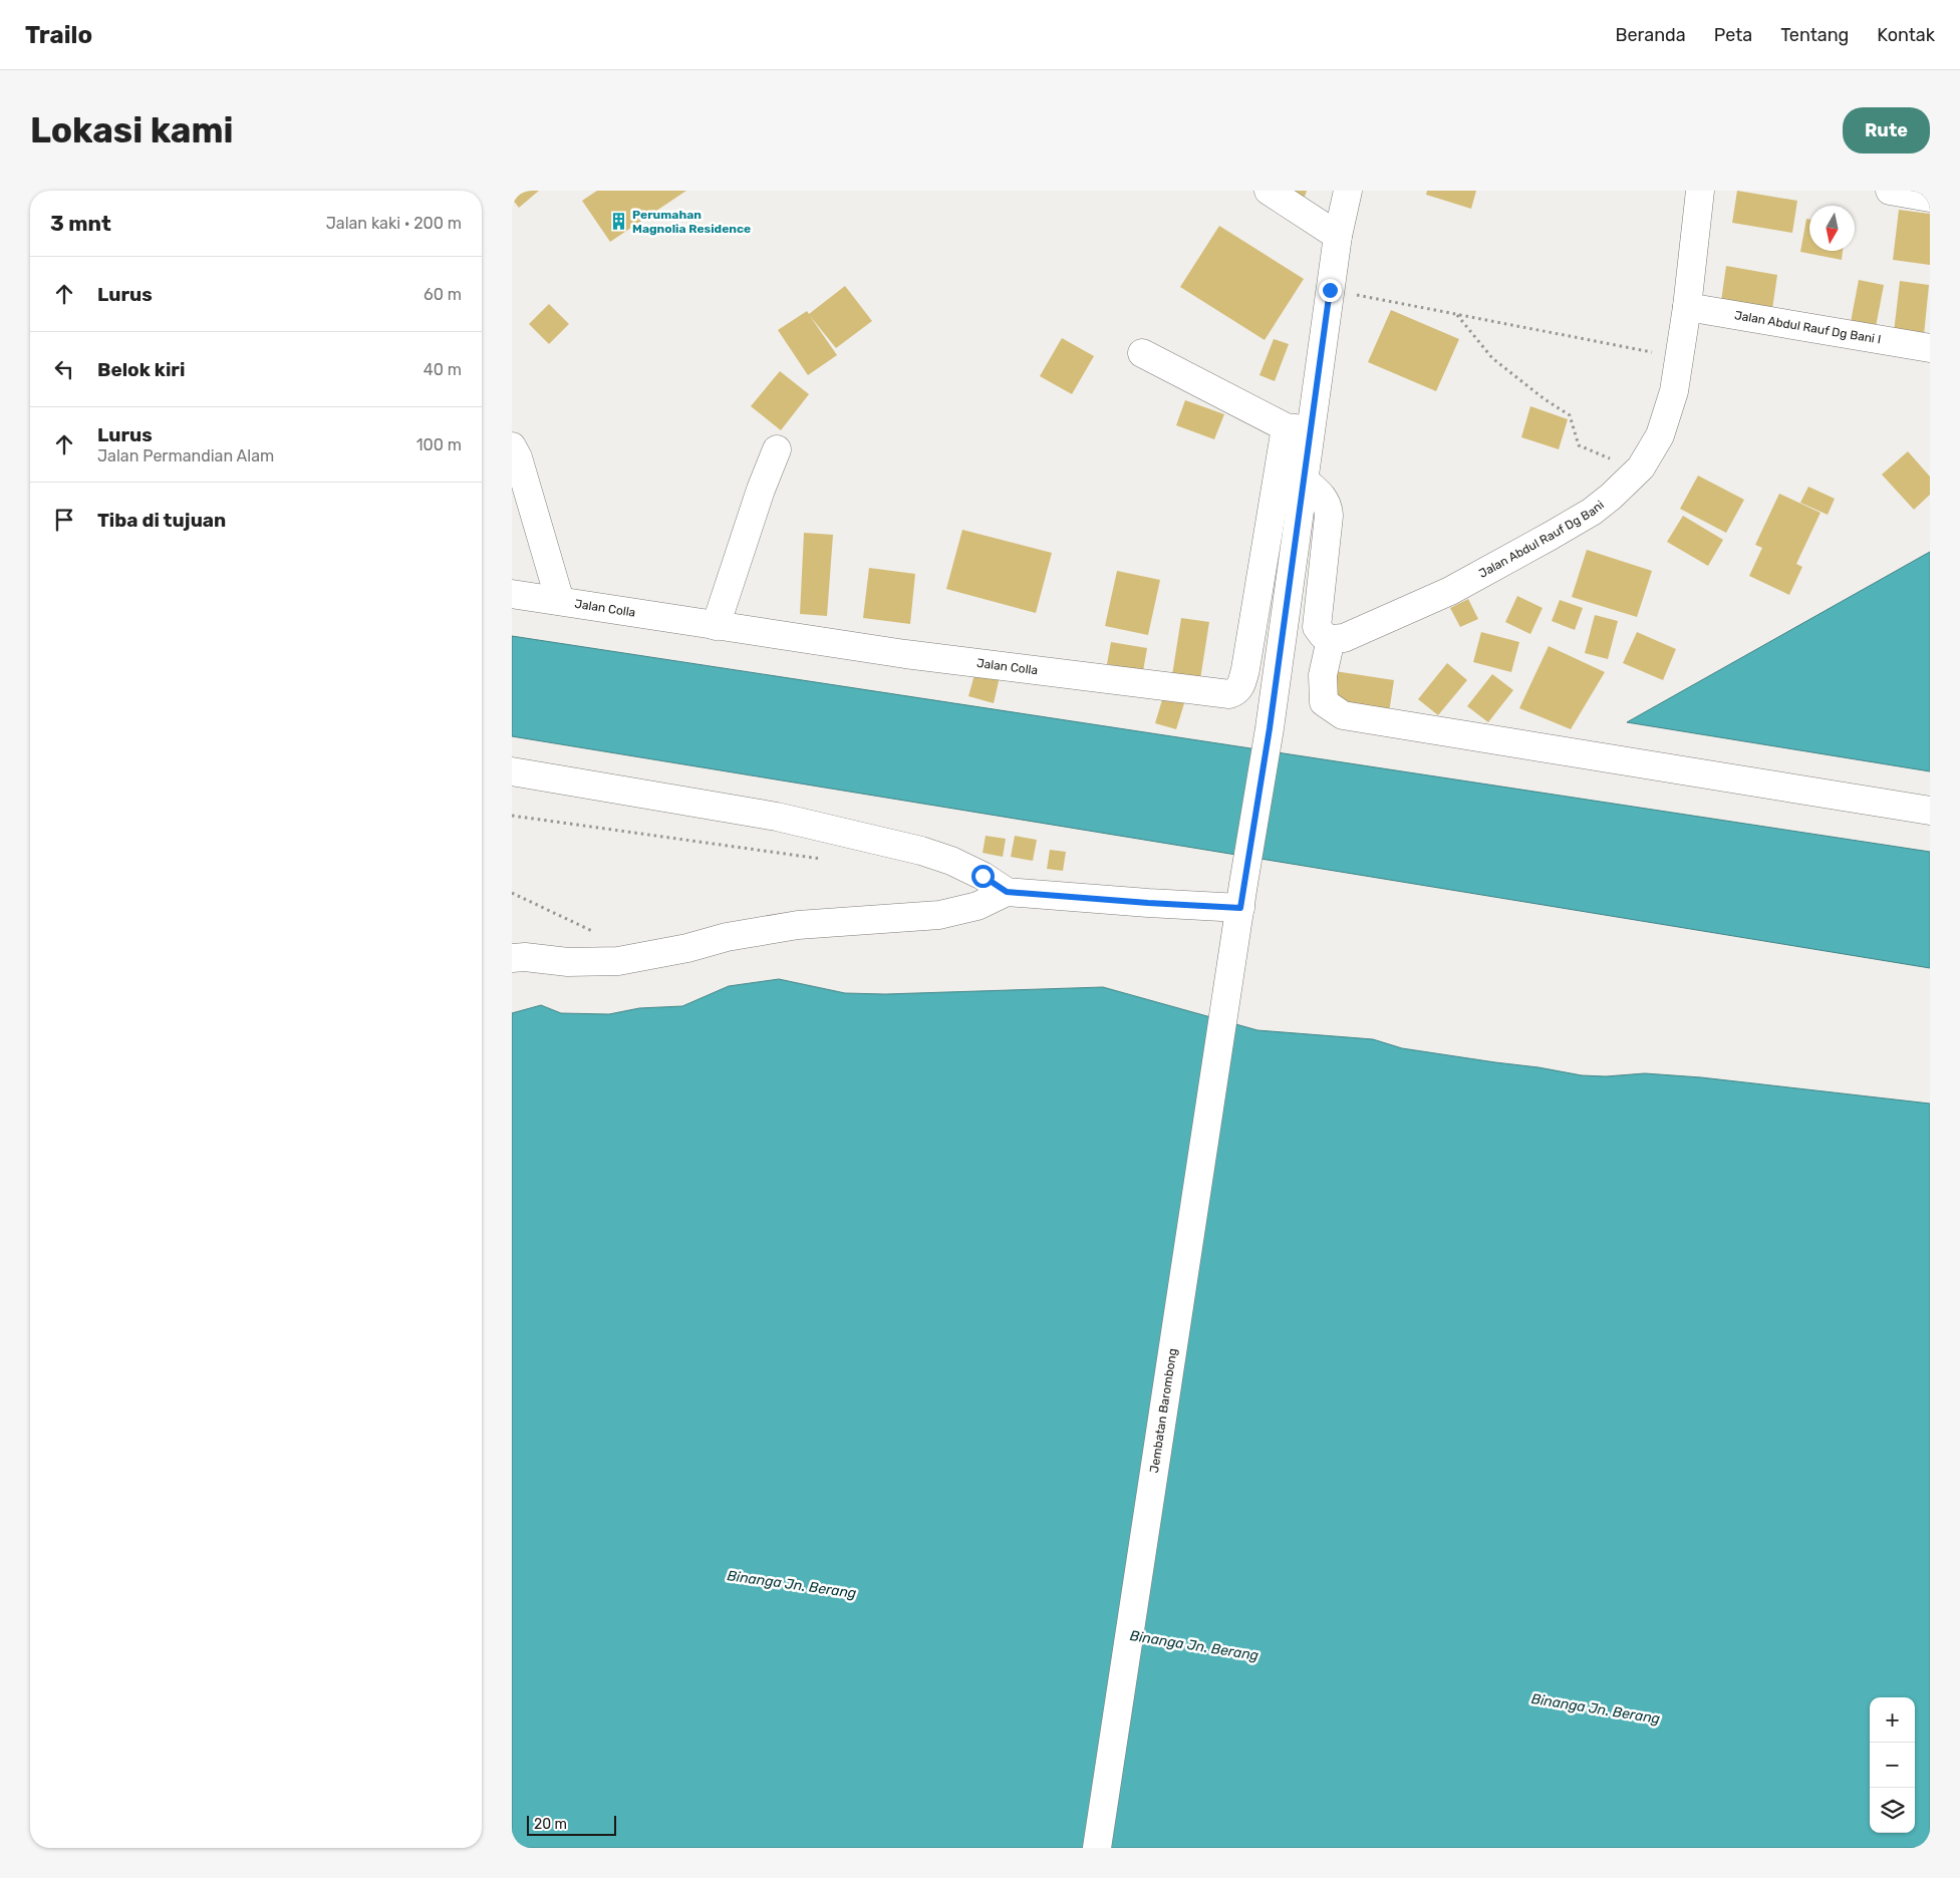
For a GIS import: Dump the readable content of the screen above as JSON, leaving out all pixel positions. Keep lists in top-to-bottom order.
{
  "streets": {
    "street": [
      "Jalan Abdul Rauf Dg Bani I",
      "Jalan Abdul Rauf Dg Bani",
      "Jalan Colla",
      "Jembatan Barombong"
    ]
  },
  "crossings": [
    ["Jalan Abdul Rauf Dg Bani I", "Jalan Abdul Rauf Dg Bani"],
    ["Jalan Colla", "Jembatan Barombong"]
  ],
  "water": ["Binanga Jn. Berang"],
  "places": {
    "building": ["Perumahan Magnolia Residence"]
  },
  "scale_bar": "20 m",
  "north": "bottom",
  "page": {
    "header": "Trailo",
    "nav": [
      "Beranda",
      "Peta",
      "Tentang",
      "Kontak"
    ],
    "buttons": "Rute",
    "title": "Lokasi kami",
    "heading": ["3 mnt", "Jalan kaki · 200 m"],
    "list": [
      ["Lurus", "60 m"],
      ["Belok kiri", "40 m"],
      ["Lurus", "Jalan Permandian Alam", "100 m"],
      "Tiba di tujuan"
    ],
    "map_buttons": ["+", "−"],
    "scale": "20 m"
  }
}
